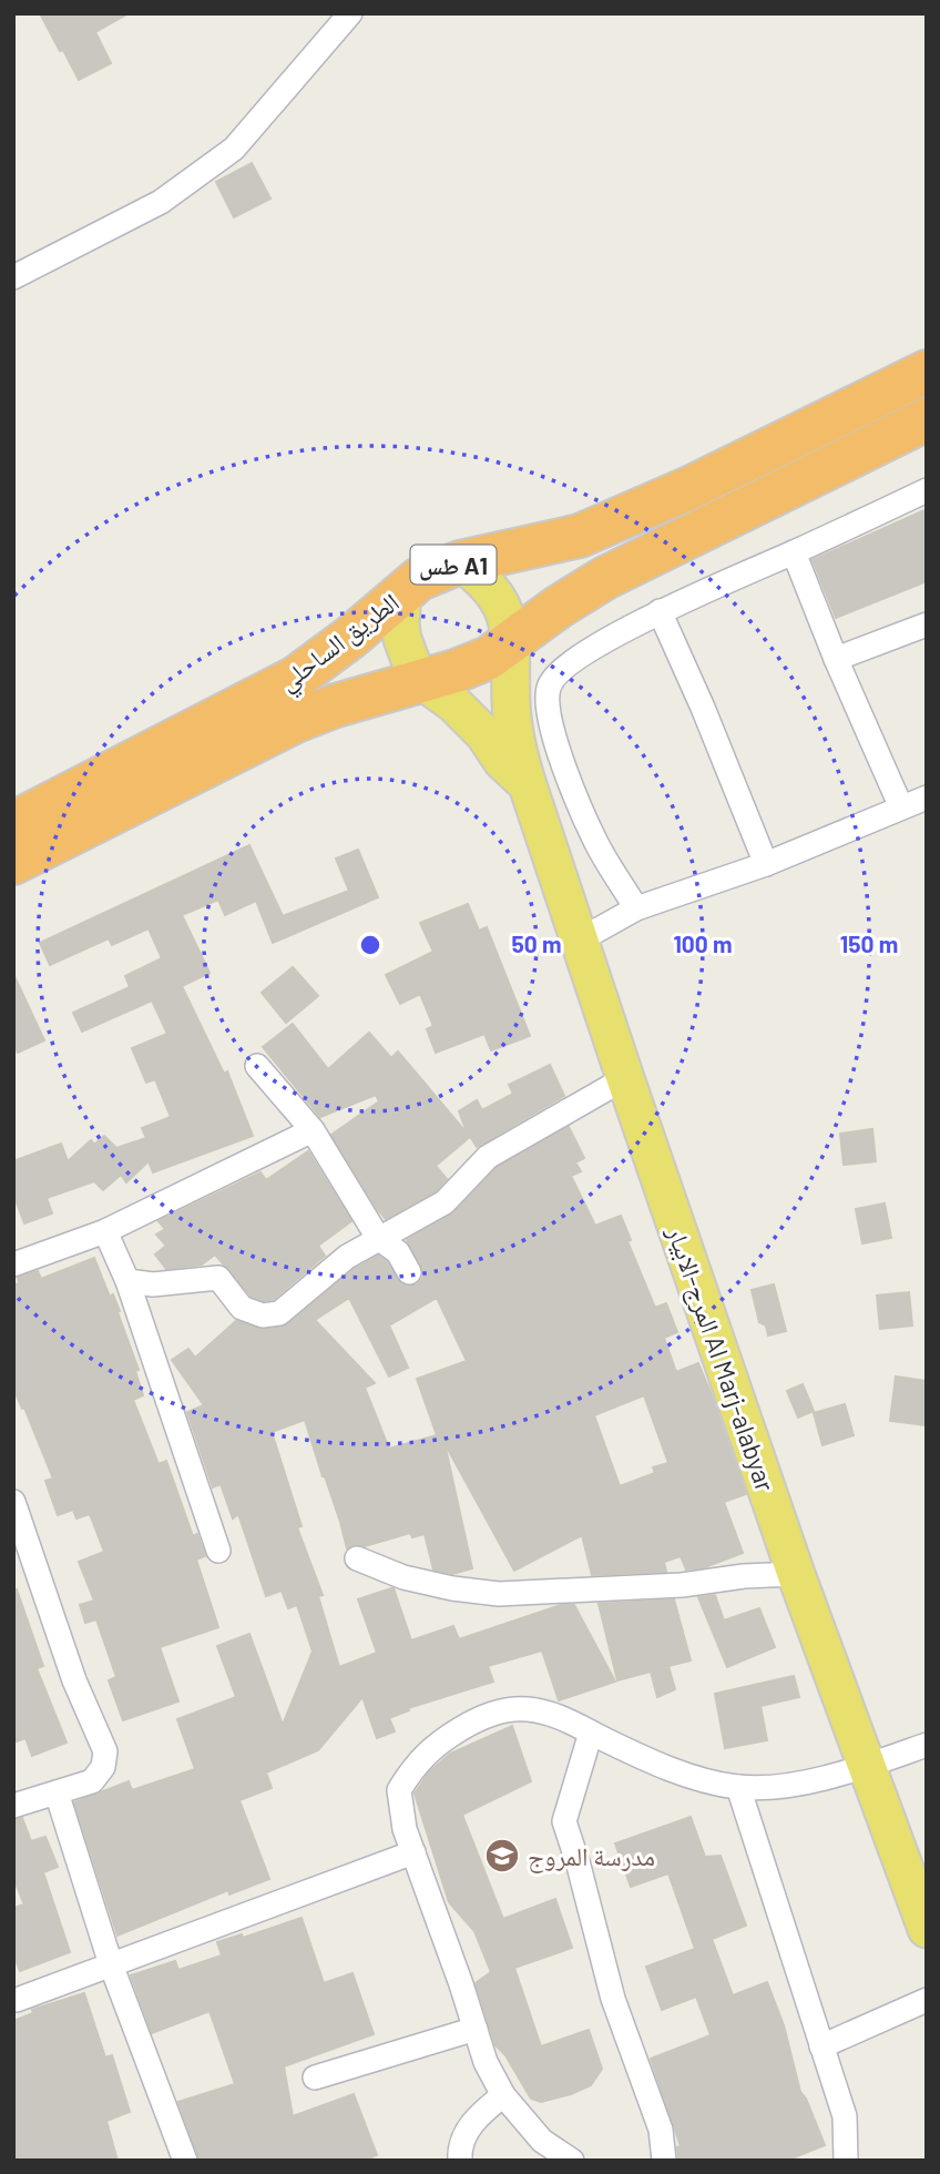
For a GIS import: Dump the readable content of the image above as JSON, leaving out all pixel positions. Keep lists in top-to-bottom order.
{
  "streets": {
    "highway": ["طس A1", "الطريق الساحلي"],
    "main road": ["المرج-الابيار Al Marj-alabyar"]
  },
  "crossings": [
    ["الطريق الساحلي", "المرج-الابيار Al Marj-alabyar"]
  ],
  "places": {
    "school or university": ["مدرسة المروج"]
  },
  "rings": ["50 m", "100 m", "150 m"]
}
